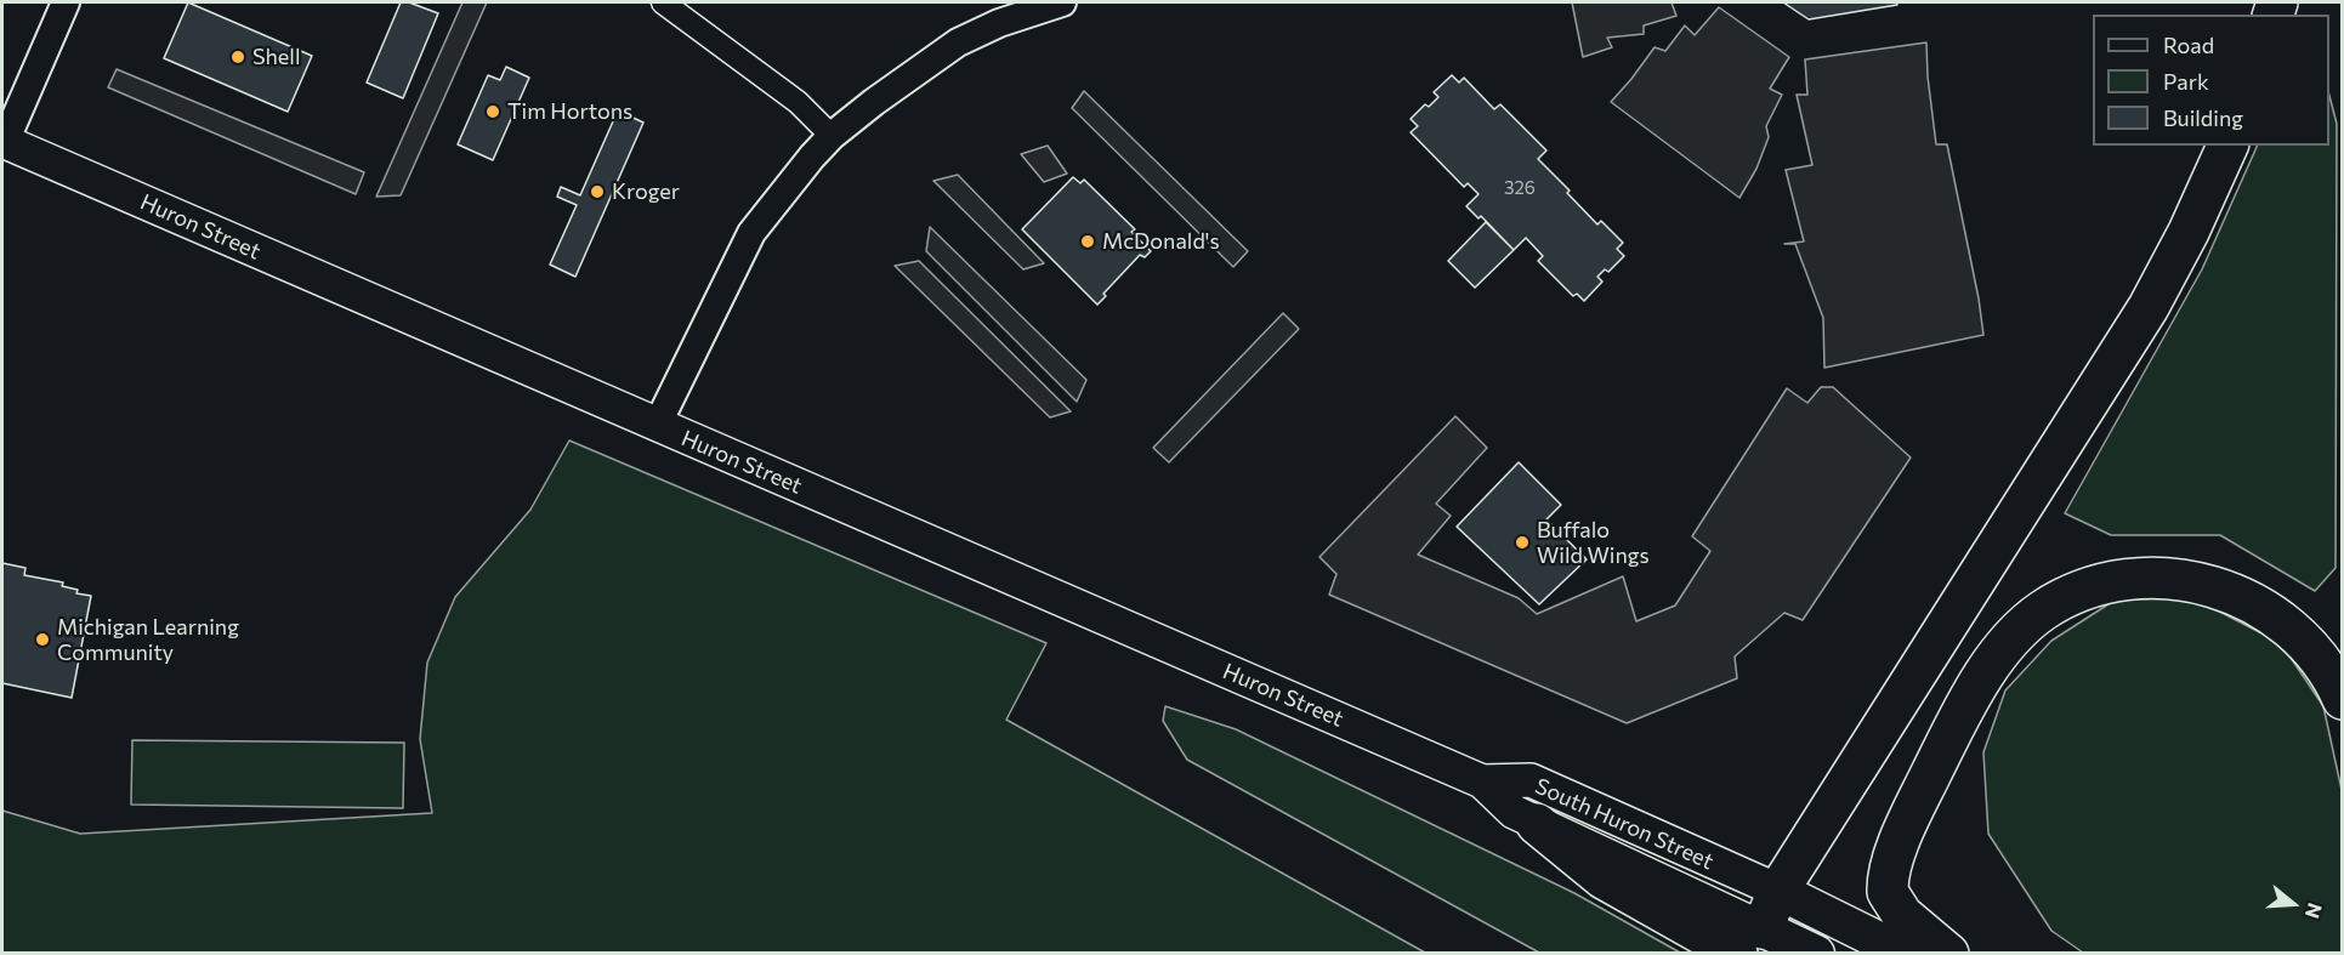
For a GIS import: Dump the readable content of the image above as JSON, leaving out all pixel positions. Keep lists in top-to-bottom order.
{
  "streets": {
    "main road": ["Huron Street", "South Huron Street"]
  },
  "crossings": [
    ["Huron Street", "South Huron Street"]
  ],
  "places": [
    "Shell",
    "Tim Hortons",
    "Kroger",
    "McDonald's",
    "Buffalo Wild Wings",
    "Michigan Learning Community"
  ],
  "house_numbers": ["326"],
  "legend": ["Road", "Park", "Building"],
  "north": "right"
}
